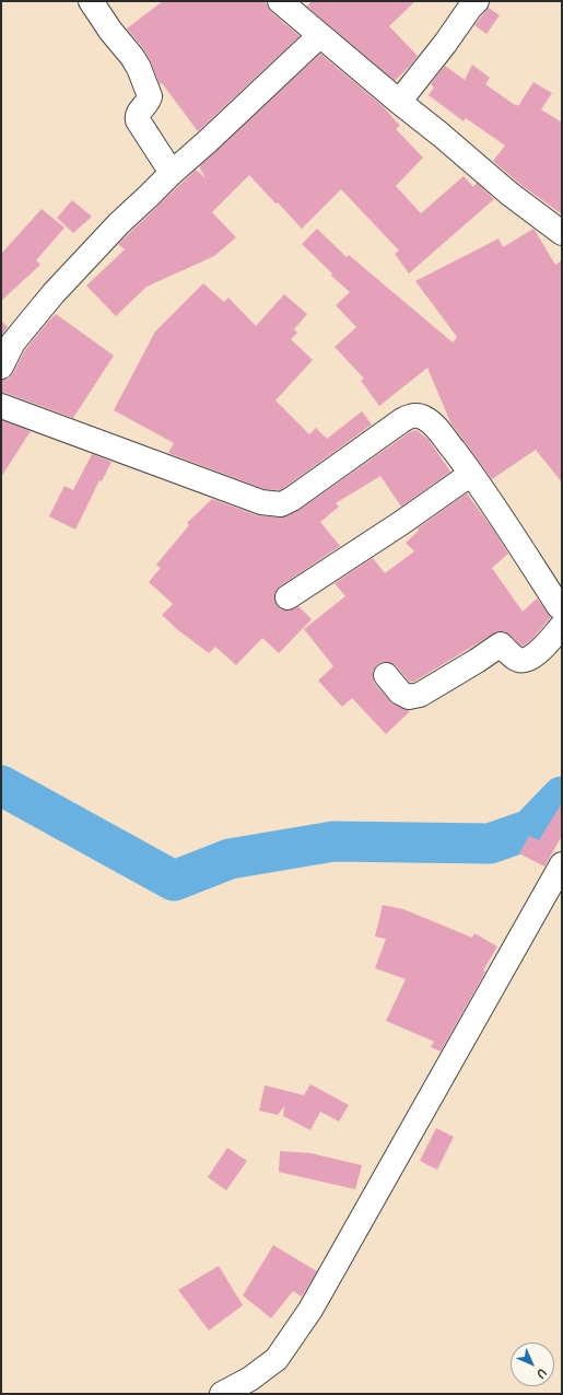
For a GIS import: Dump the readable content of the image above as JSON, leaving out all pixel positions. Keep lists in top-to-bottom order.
{
  "north": "bottom right"
}
